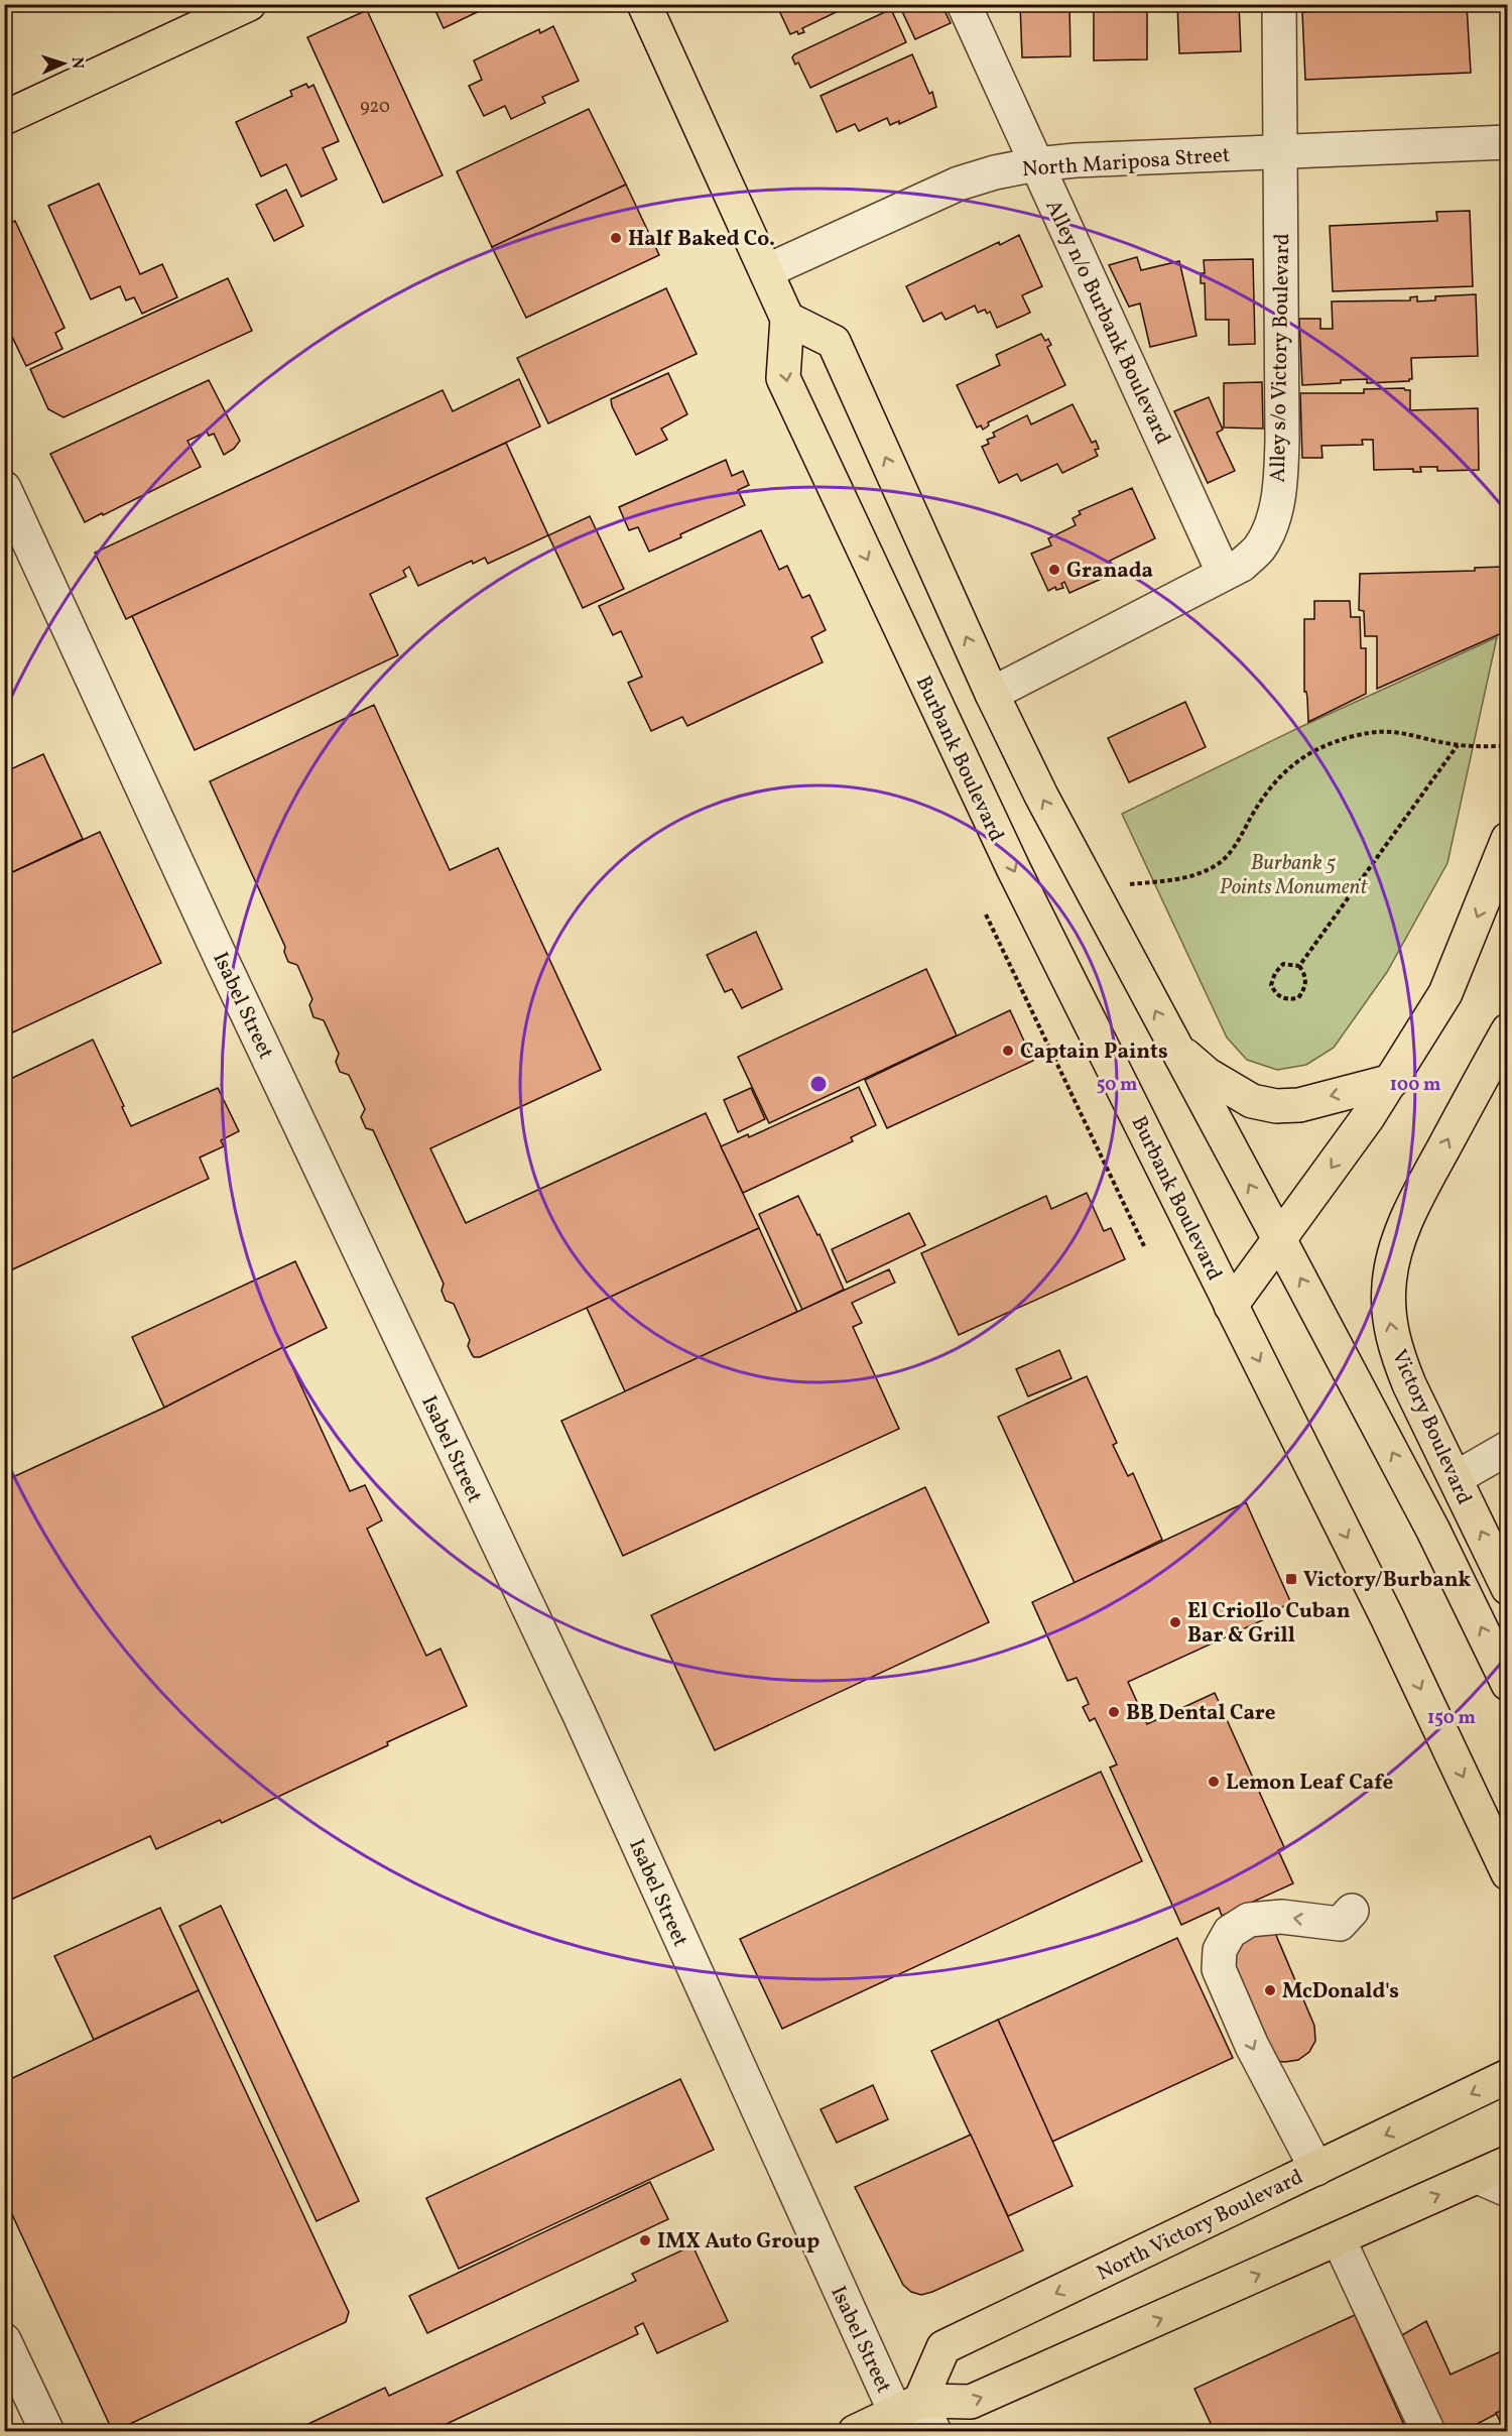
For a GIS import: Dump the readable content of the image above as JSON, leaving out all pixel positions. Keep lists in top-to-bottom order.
{
  "streets": {
    "main road": ["Burbank Boulevard", "Victory Boulevard", "North Victory Boulevard"],
    "street": [
      "North Mariposa Street",
      "Alley n/o Burbank Boulevard",
      "Alley s/o Victory Boulevard",
      "Isabel Street"
    ]
  },
  "crossings": [
    ["North Mariposa Street", "Alley n/o Burbank Boulevard"],
    ["North Mariposa Street", "Alley s/o Victory Boulevard"],
    ["Alley n/o Burbank Boulevard", "Alley s/o Victory Boulevard"],
    ["Isabel Street", "North Victory Boulevard"]
  ],
  "one_way": ["Victory Boulevard"],
  "parks": ["Burbank 5 Points Monument"],
  "places": {
    "other": [
      "Half Baked Co.",
      "Granada",
      "Captain Paints",
      "El Criollo Cuban Bar & Grill",
      "BB Dental Care",
      "Lemon Leaf Cafe",
      "McDonald's",
      "IMX Auto Group"
    ],
    "transit": ["Victory/Burbank"]
  },
  "house_numbers": ["920"],
  "north": "right",
  "rings": ["50 m", "100 m", "150 m"]
}
